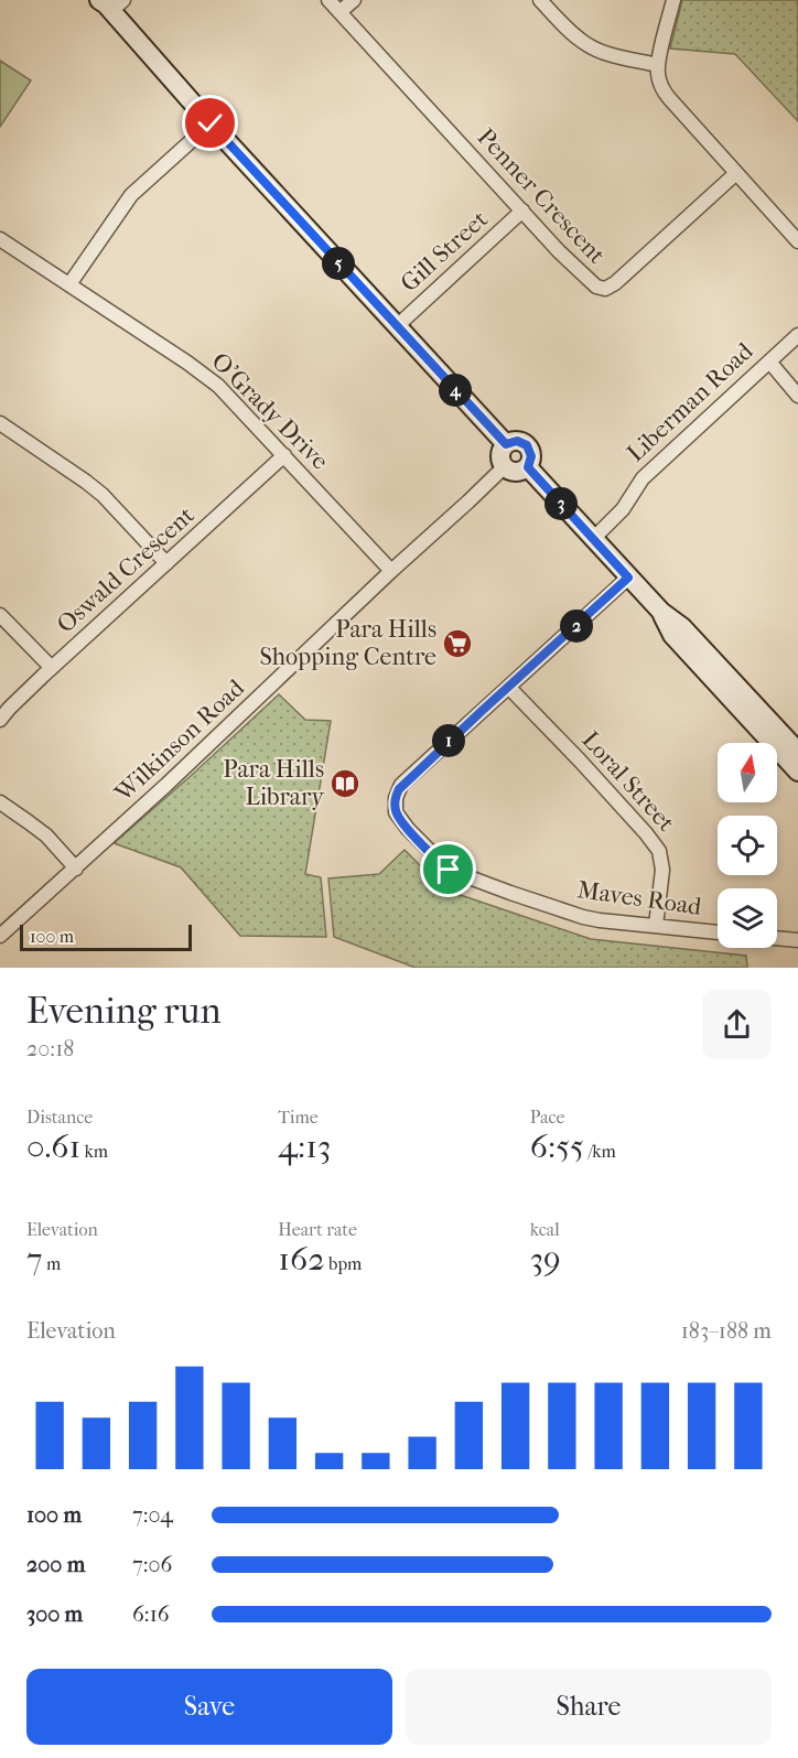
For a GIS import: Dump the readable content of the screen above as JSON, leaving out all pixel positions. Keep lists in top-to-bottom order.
{
  "streets": {
    "street": [
      "Penner Crescent",
      "Gill Street",
      "Liberman Road",
      "O'Grady Drive",
      "Oswald Crescent",
      "Wilkinson Road",
      "Loral Street",
      "Maves Road"
    ]
  },
  "crossings": [
    ["Penner Crescent", "Gill Street"],
    ["O'Grady Drive", "Oswald Crescent"],
    ["O'Grady Drive", "Wilkinson Road"],
    ["Loral Street", "Maves Road"]
  ],
  "places": {
    "supermarket": ["Para Hills Shopping Centre"],
    "library": ["Para Hills Library"]
  },
  "scale_bar": "100 m",
  "north": "top",
  "page": {
    "pins": [
      "5",
      "4",
      "3",
      "2",
      "1"
    ],
    "scale": "100 m",
    "heading": ["Evening run", "20:18"],
    "stats": [
      ["Distance", "0.61 km"],
      ["Time", "4:13"],
      ["Pace", "6:55 /km"],
      ["Elevation", "7 m"],
      ["Heart rate", "162 bpm"],
      ["kcal", "39"]
    ],
    "chart": ["Elevation", "183–188 m"],
    "list": [
      {
        "name": "100 m",
        "note": "7:04"
      },
      {
        "name": "200 m",
        "note": "7:06"
      },
      {
        "name": "300 m",
        "note": "6:16"
      }
    ],
    "buttons": ["Save", "Share"]
  }
}
